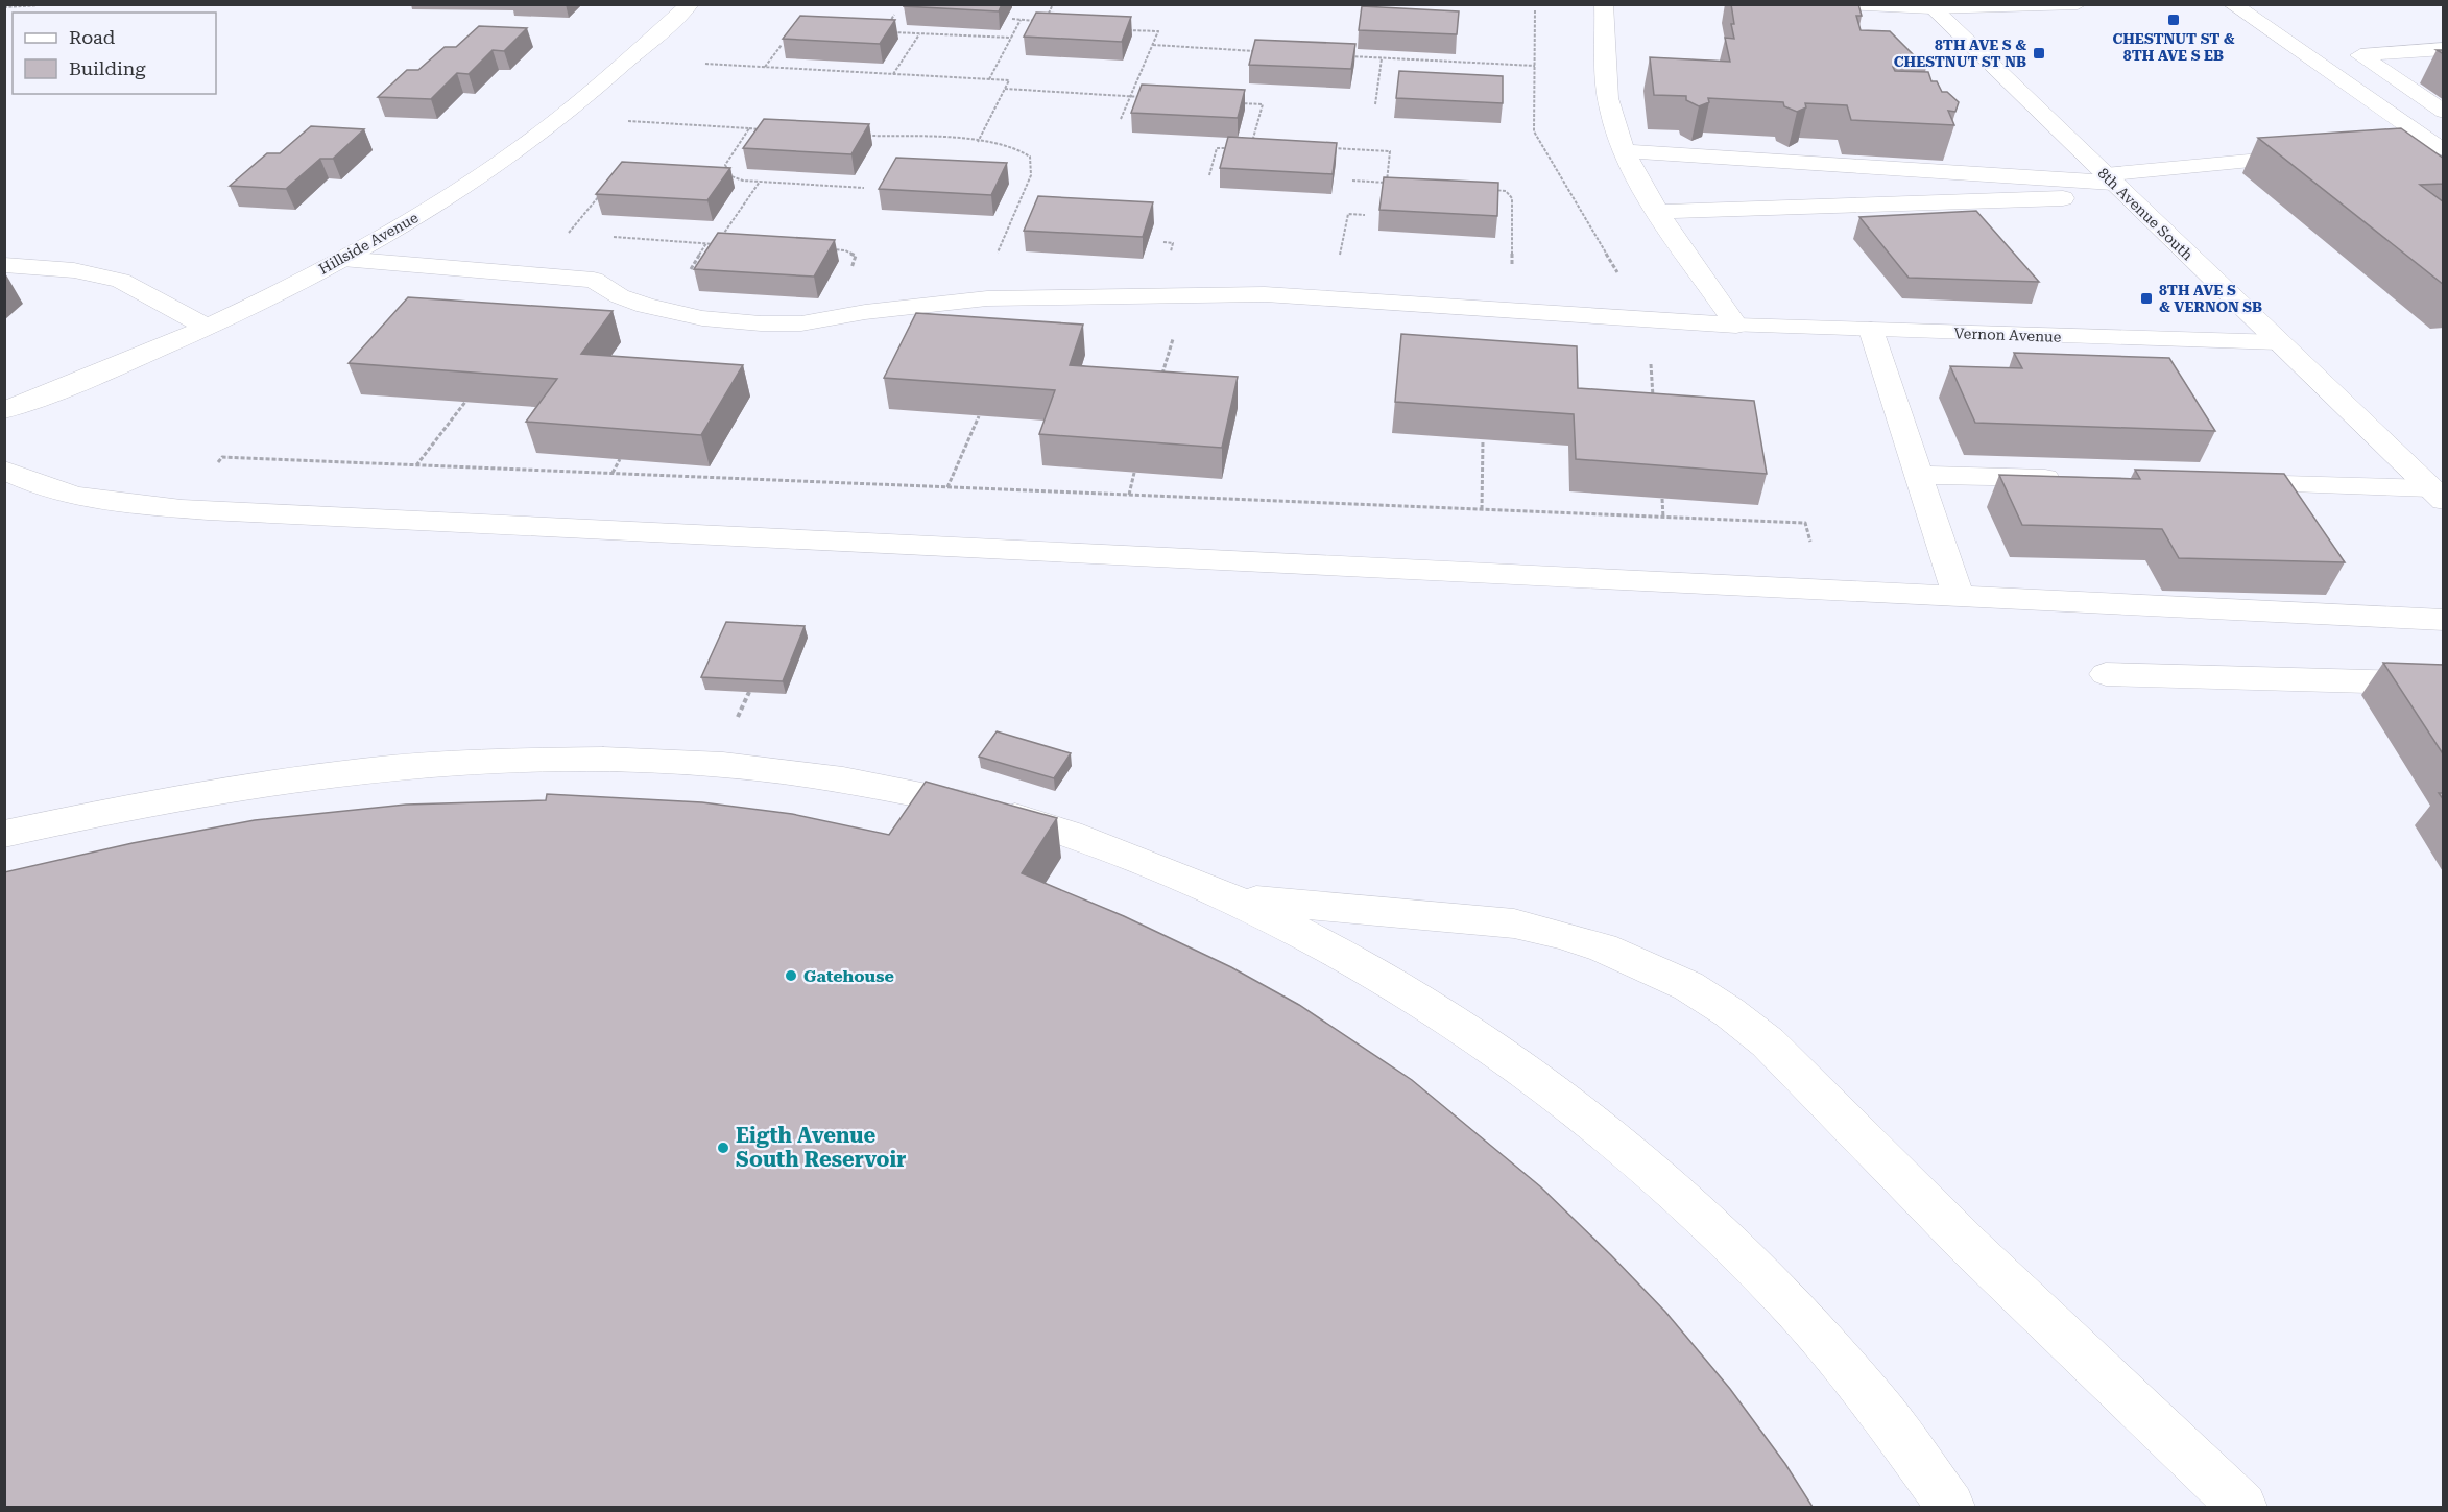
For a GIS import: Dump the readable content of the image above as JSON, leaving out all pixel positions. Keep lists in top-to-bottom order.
{
  "streets": {
    "street": ["8th Avenue South", "Hillside Avenue", "Vernon Avenue"]
  },
  "crossings": [
    ["8th Avenue South", "Vernon Avenue"],
    ["Hillside Avenue", "Vernon Avenue"]
  ],
  "places": {
    "transit": ["CHESTNUT ST & 8TH AVE S EB", "8TH AVE S & CHESTNUT ST NB", "8TH AVE S & VERNON SB"],
    "other": ["Gatehouse", "Eigth Avenue South Reservoir"]
  },
  "legend": ["Road", "Building"]
}
